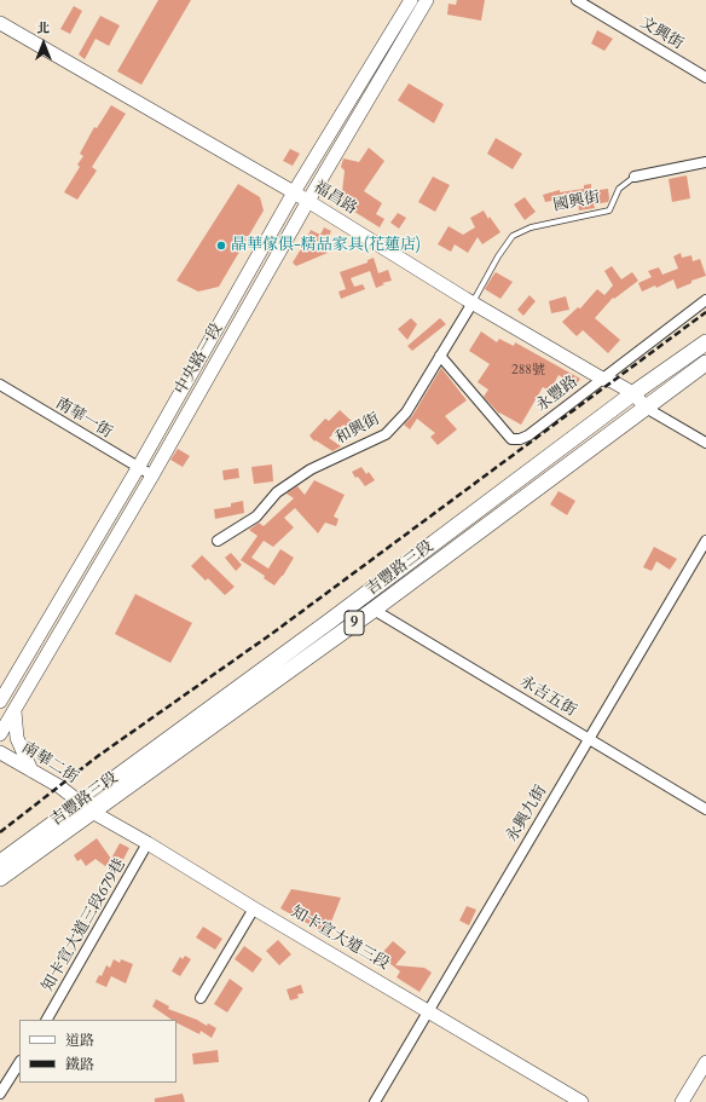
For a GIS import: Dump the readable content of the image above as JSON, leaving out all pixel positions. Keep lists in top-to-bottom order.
{
  "streets": {
    "main road": ["吉豐路三段", "9"],
    "street": [
      "文興街",
      "福昌路",
      "國興街",
      "中央路一段",
      "永豐路",
      "南華一街",
      "和興街",
      "永吉五街",
      "南華二街",
      "永興九街",
      "知卡宣大道三段679巷",
      "知卡宣大道三段"
    ]
  },
  "crossings": [
    ["福昌路", "國興街"],
    ["福昌路", "中央路一段"],
    ["福昌路", "永豐路"],
    ["福昌路", "和興街"],
    ["福昌路", "吉豐路三段"],
    ["國興街", "和興街"],
    ["中央路一段", "南華一街"],
    ["永豐路", "和興街"],
    ["吉豐路三段", "永吉五街"],
    ["吉豐路三段", "南華二街"],
    ["吉豐路三段", "知卡宣大道三段"],
    ["永吉五街", "永興九街"],
    ["南華二街", "知卡宣大道三段"],
    ["永興九街", "知卡宣大道三段"],
    ["知卡宣大道三段679巷", "知卡宣大道三段"]
  ],
  "places": ["晶華傢俱-精品家具(花蓮店)"],
  "house_numbers": ["288號"],
  "legend": ["道路", "鐵路"],
  "north": "top"
}
